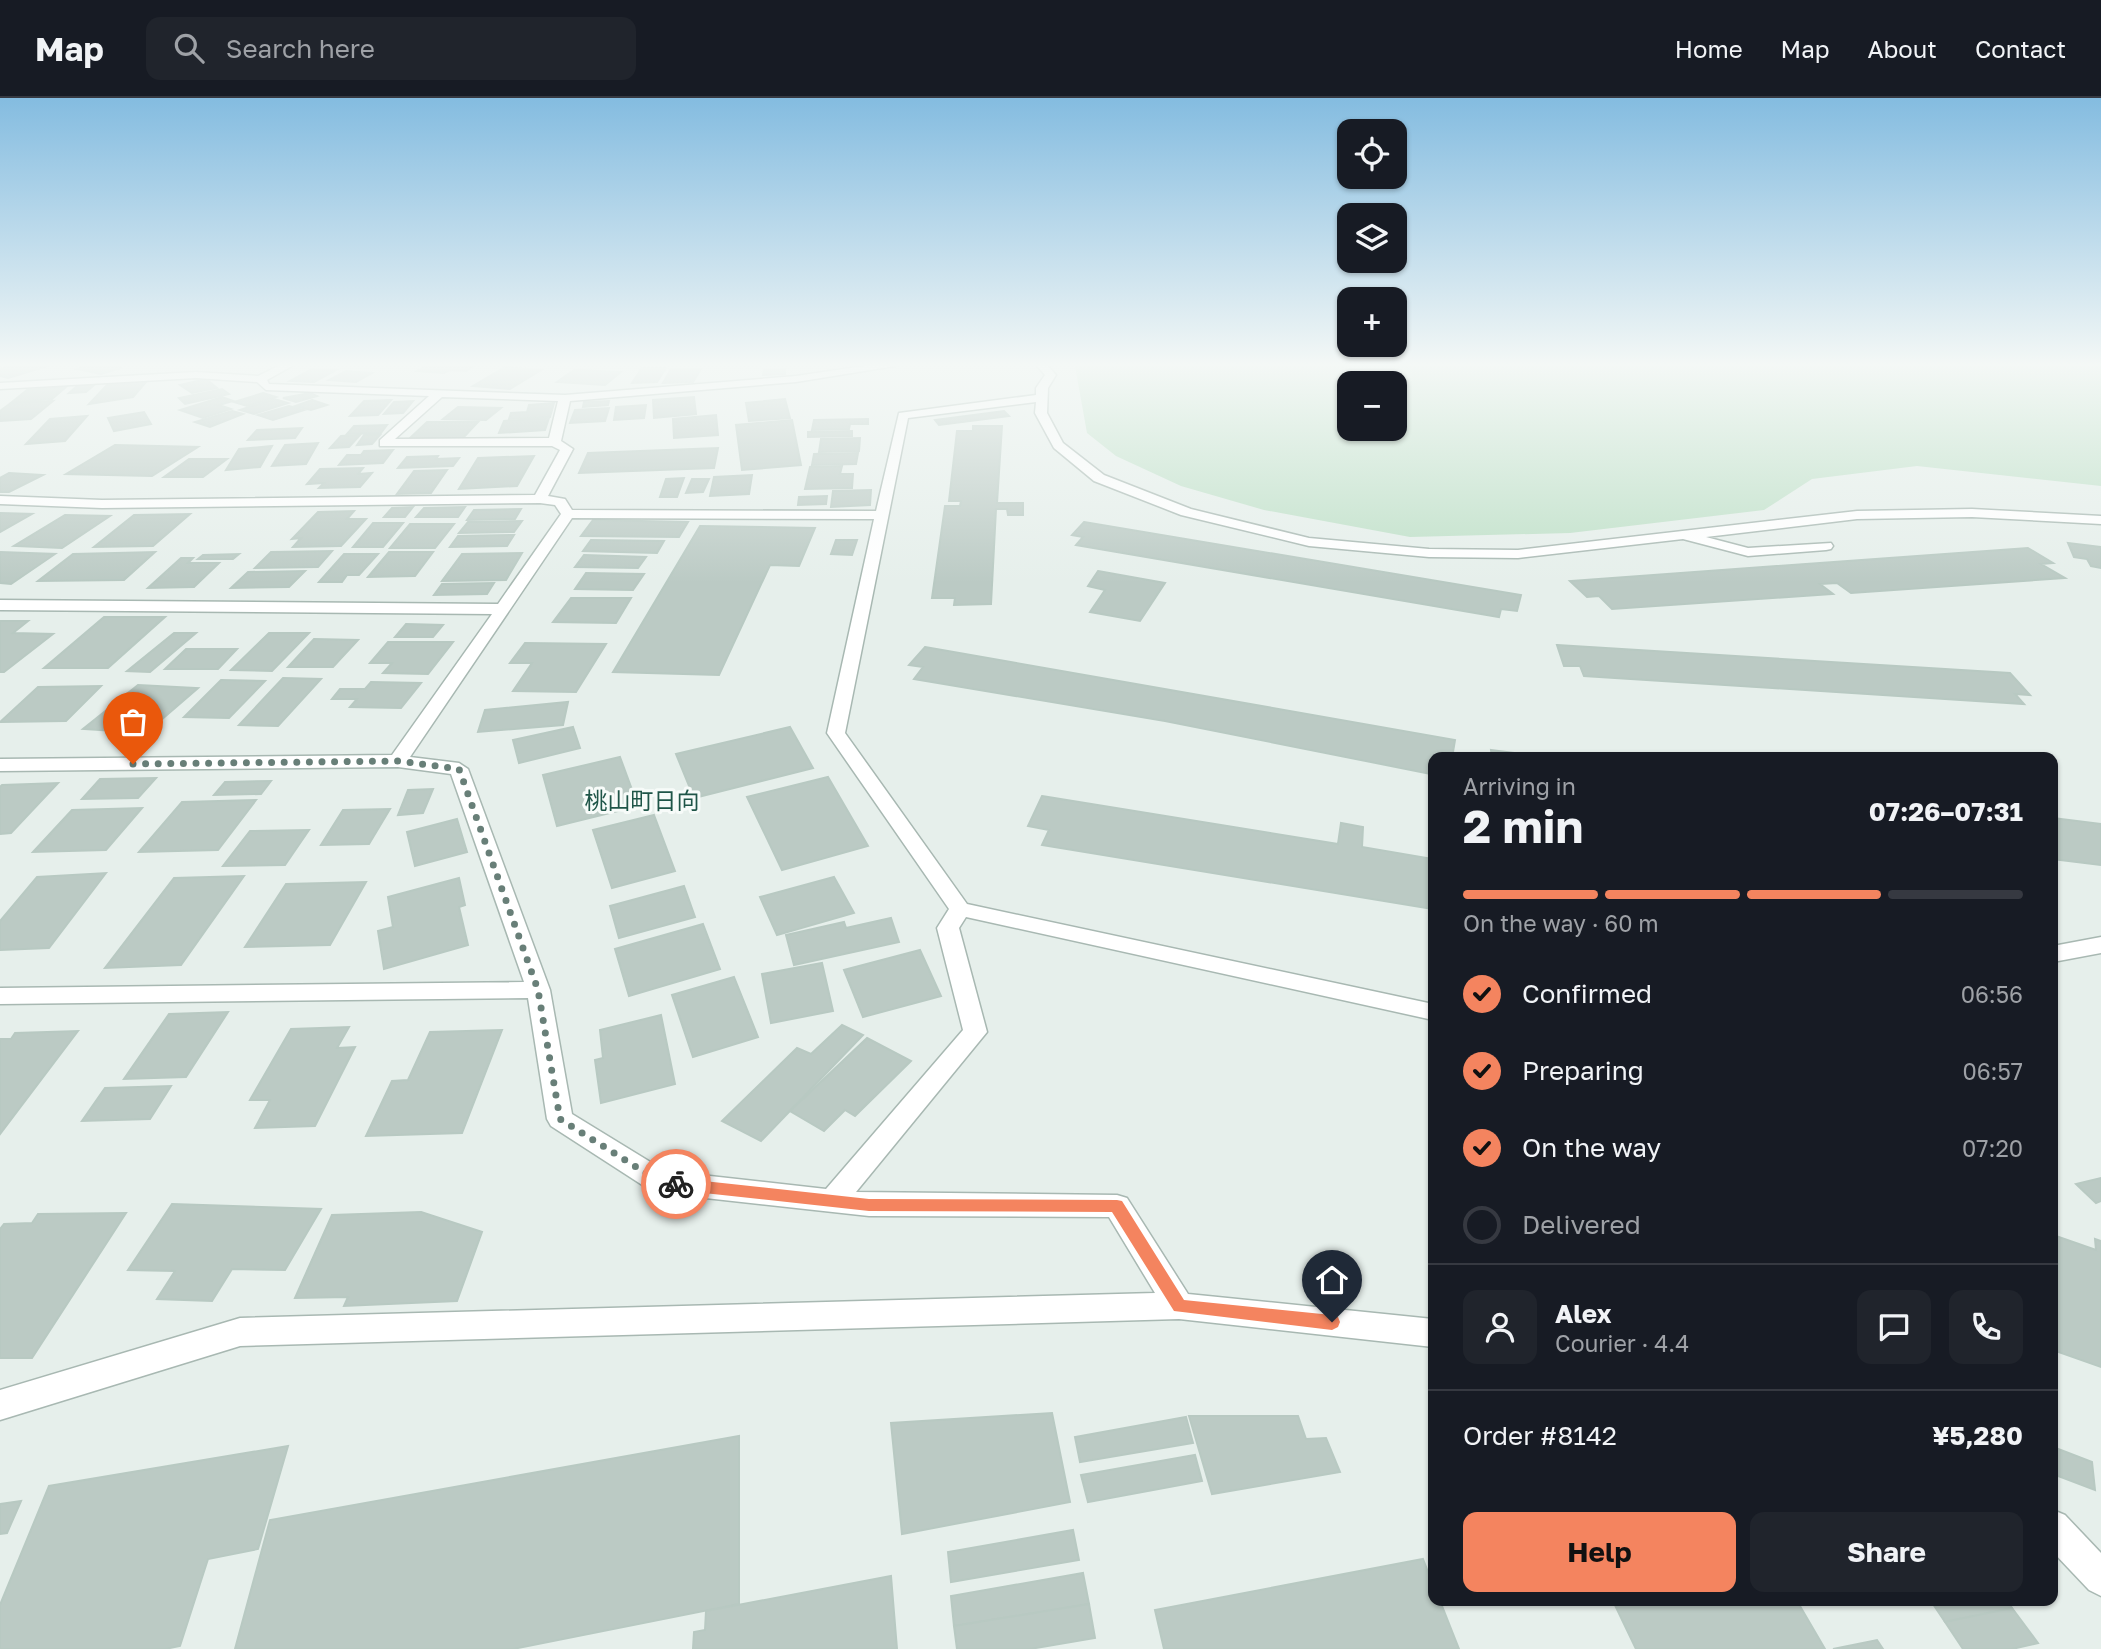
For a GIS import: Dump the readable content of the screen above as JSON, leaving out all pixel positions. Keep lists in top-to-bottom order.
{
  "districts": ["桃山町日向"],
  "page": {
    "header": "Map",
    "search": "Search here",
    "nav": [
      "Home",
      "Map",
      "About",
      "Contact"
    ],
    "map_buttons": ["+", "−"],
    "heading": ["2 min", "Arriving in", "07:26–07:31"],
    "panel": [
      "Alex",
      "Courier · 4.4",
      "Order #8142",
      "¥5,280"
    ],
    "bar": "On the way · 60 m",
    "list": [
      ["Confirmed", "06:56"],
      ["Preparing", "06:57"],
      ["On the way", "07:20"],
      "Delivered"
    ],
    "buttons": ["Help", "Share"]
  }
}
